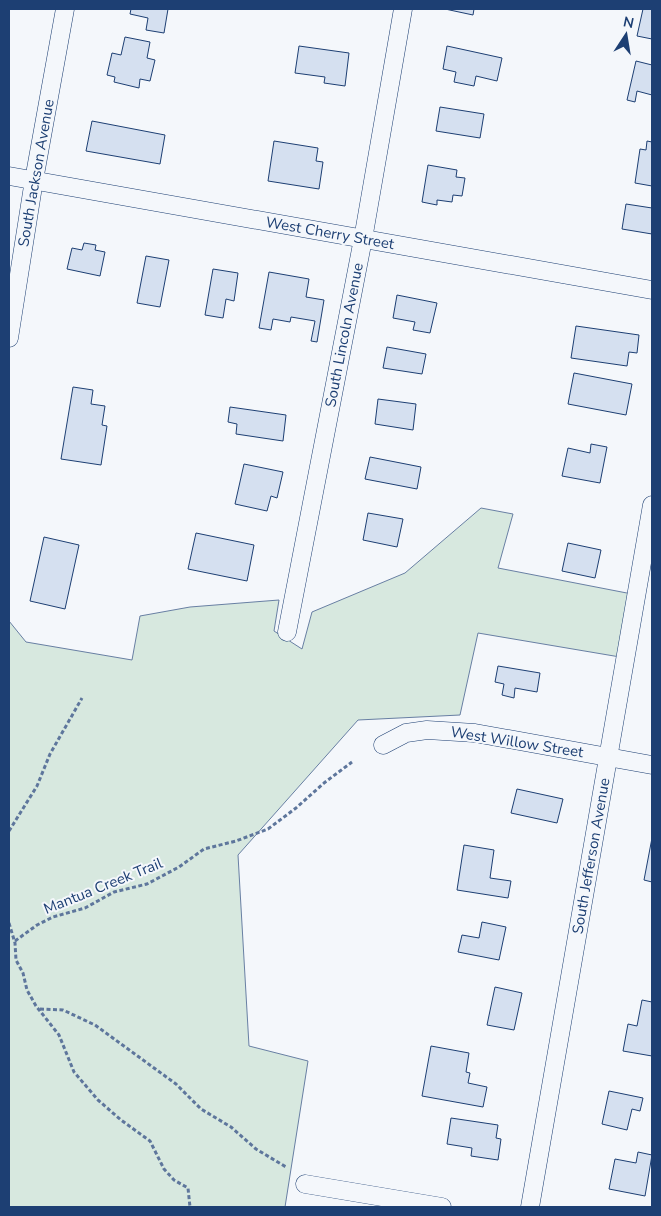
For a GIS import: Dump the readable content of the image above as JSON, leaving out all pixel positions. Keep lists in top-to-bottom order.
{
  "streets": {
    "street": [
      "South Jackson Avenue",
      "West Cherry Street",
      "South Lincoln Avenue",
      "West Willow Street",
      "South Jefferson Avenue"
    ],
    "path": ["Mantua Creek Trail"]
  },
  "crossings": [
    ["South Jackson Avenue", "West Cherry Street"],
    ["West Cherry Street", "South Lincoln Avenue"],
    ["West Willow Street", "South Jefferson Avenue"]
  ],
  "north": "top"
}
